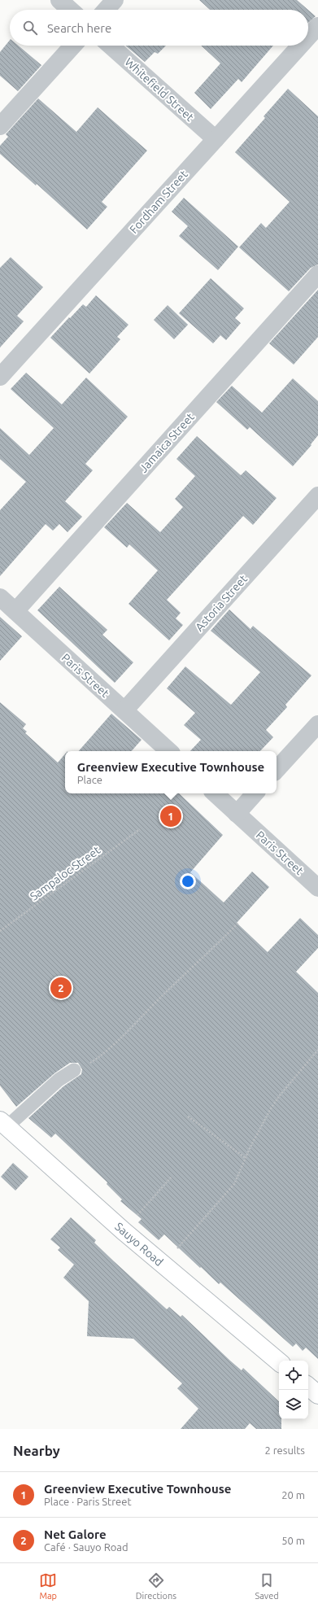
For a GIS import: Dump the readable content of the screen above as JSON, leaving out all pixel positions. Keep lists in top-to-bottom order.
{
  "streets": {
    "main road": ["Sauyo Road"],
    "street": [
      "Whitefield Street",
      "Fordham Street",
      "Jamaica Street",
      "Astoria Street",
      "Paris Street"
    ],
    "path": ["Sampaloc Street"]
  },
  "crossings": [
    ["Whitefield Street", "Fordham Street"],
    ["Jamaica Street", "Paris Street"],
    ["Astoria Street", "Paris Street"]
  ],
  "page": {
    "search": "Search here",
    "popup": ["Greenview Executive Townhouse", "Place"],
    "pins": ["1", "2"],
    "heading": ["Nearby", "2 results"],
    "list": [
      {
        "mark": "1",
        "name": "Greenview Executive Townhouse",
        "note": "Place · Paris Street",
        "value": "20 m"
      },
      {
        "mark": "2",
        "name": "Net Galore",
        "note": "Café · Sauyo Road",
        "value": "50 m"
      }
    ],
    "nav": ["Map", "Directions", "Saved"]
  }
}
